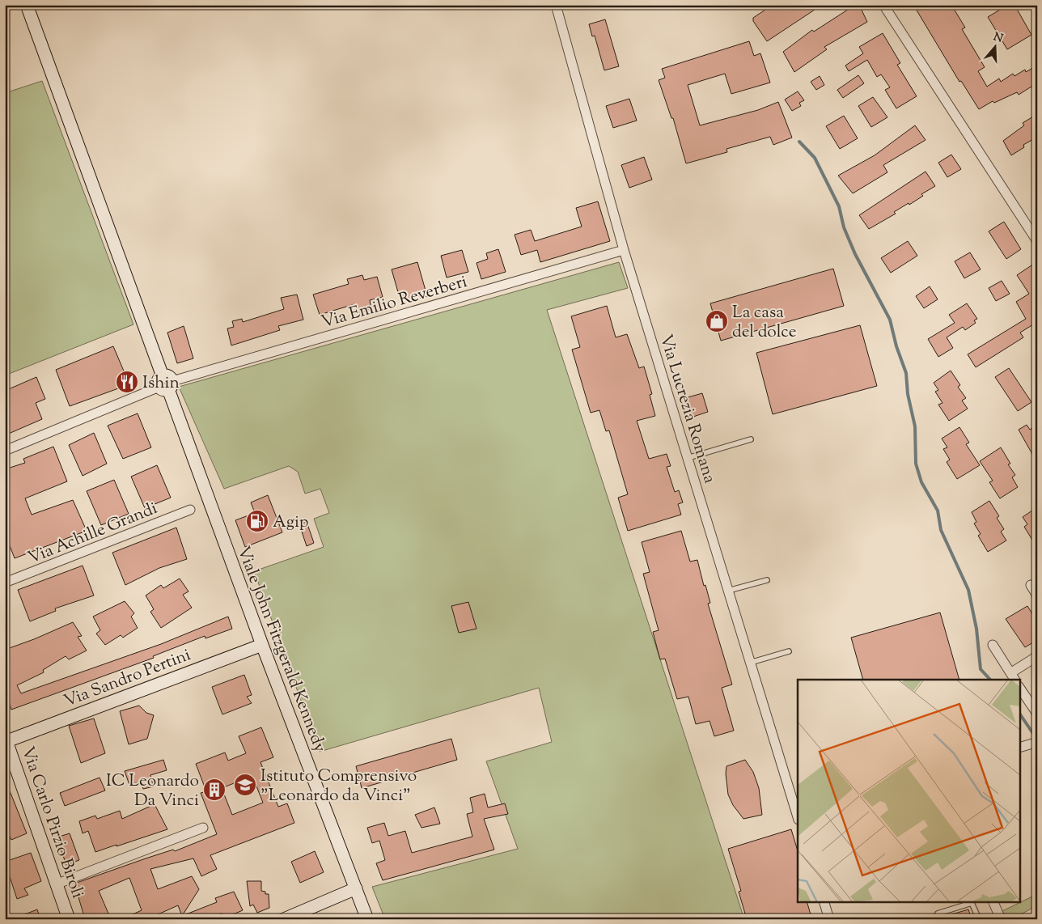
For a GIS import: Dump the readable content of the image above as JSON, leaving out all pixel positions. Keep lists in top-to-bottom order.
{
  "streets": {
    "street": [
      "Via Emilio Reverberi",
      "Via Lucrezia Romana",
      "Via Achille Grandi",
      "Viale John Fitzgerald Kennedy",
      "Via Sandro Pertini",
      "Via Carlo Pirzio Biroli"
    ]
  },
  "crossings": [
    ["Via Emilio Reverberi", "Via Lucrezia Romana"],
    ["Via Emilio Reverberi", "Viale John Fitzgerald Kennedy"],
    ["Viale John Fitzgerald Kennedy", "Via Sandro Pertini"],
    ["Via Sandro Pertini", "Via Carlo Pirzio Biroli"]
  ],
  "places": {
    "shop": ["La casa del dolce"],
    "restaurant": ["Ishin"],
    "fuel station": ["Agip"],
    "school or university": ["Istituto Comprensivo \"Leonardo da Vinci\""],
    "building": ["IC Leonardo Da Vinci"]
  },
  "north": "top"
}
